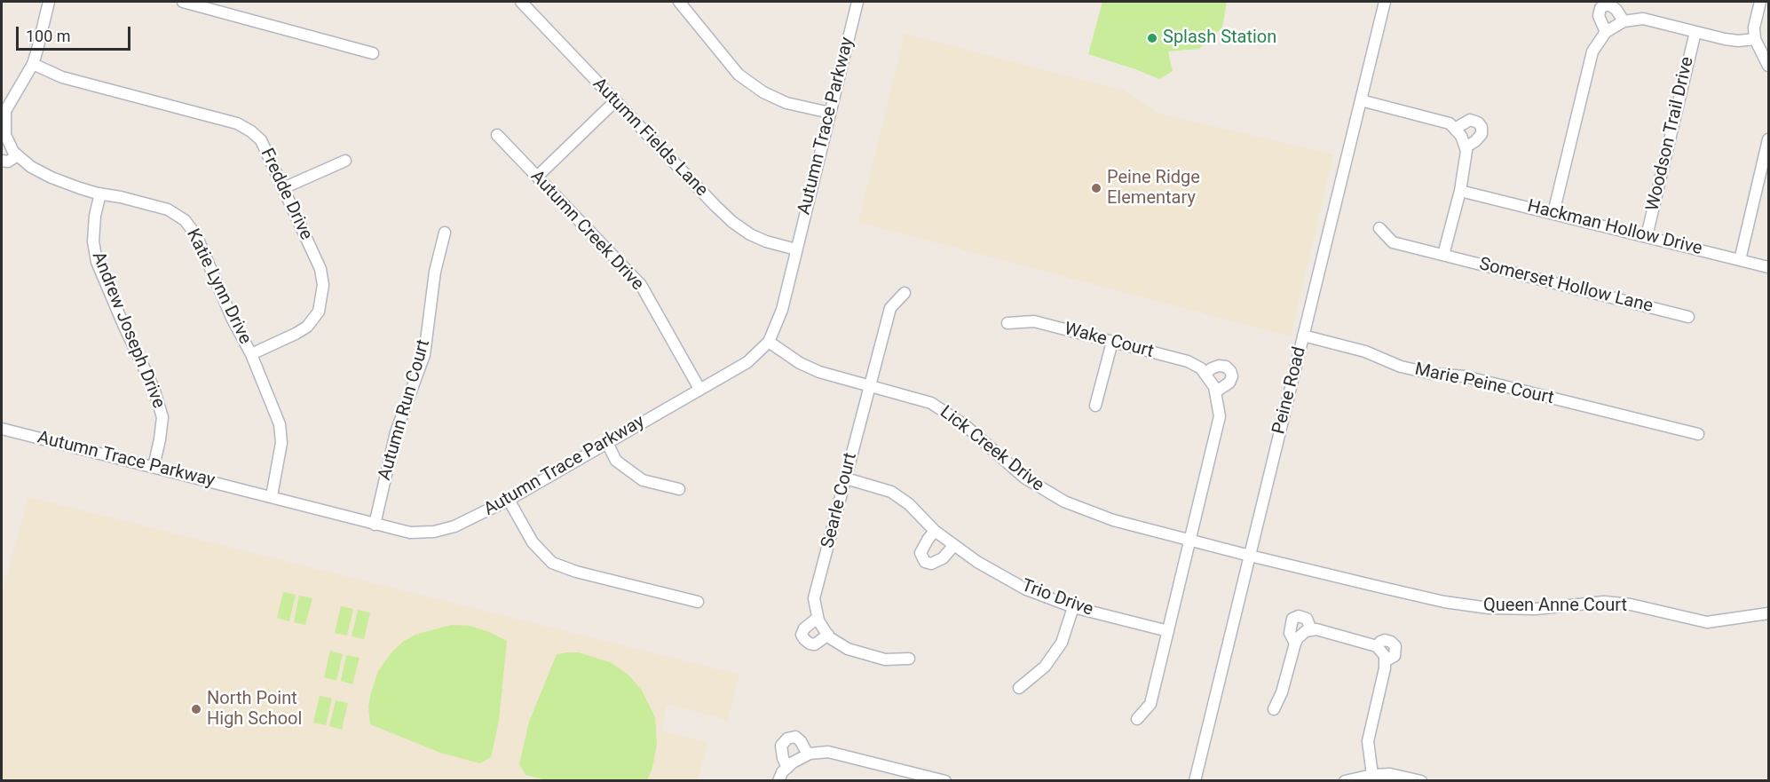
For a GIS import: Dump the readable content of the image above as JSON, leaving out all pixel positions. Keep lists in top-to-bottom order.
{
  "streets": {
    "street": [
      "Autumn Trace Parkway",
      "Woodson Trail Drive",
      "Autumn Fields Lane",
      "Fredde Drive",
      "Hackman Hollow Drive",
      "Autumn Creek Drive",
      "Somerset Hollow Lane",
      "Katie Lynn Drive",
      "Andrew Joseph Drive",
      "Wake Court",
      "Marie Peine Court",
      "Peine Road",
      "Autumn Run Court",
      "Lick Creek Drive",
      "Searle Court",
      "Trio Drive",
      "Queen Anne Court"
    ]
  },
  "crossings": [
    ["Autumn Trace Parkway", "Autumn Fields Lane"],
    ["Autumn Trace Parkway", "Autumn Creek Drive"],
    ["Autumn Trace Parkway", "Katie Lynn Drive"],
    ["Autumn Trace Parkway", "Andrew Joseph Drive"],
    ["Autumn Trace Parkway", "Autumn Run Court"],
    ["Autumn Trace Parkway", "Lick Creek Drive"],
    ["Woodson Trail Drive", "Hackman Hollow Drive"],
    ["Fredde Drive", "Katie Lynn Drive"],
    ["Katie Lynn Drive", "Andrew Joseph Drive"],
    ["Wake Court", "Lick Creek Drive"],
    ["Wake Court", "Trio Drive"],
    ["Marie Peine Court", "Peine Road"],
    ["Peine Road", "Lick Creek Drive"],
    ["Peine Road", "Queen Anne Court"],
    ["Lick Creek Drive", "Searle Court"],
    ["Lick Creek Drive", "Queen Anne Court"],
    ["Searle Court", "Trio Drive"]
  ],
  "places": ["Splash Station", "Peine Ridge Elementary", "North Point High School"],
  "scale_bar": "100 m"
}
